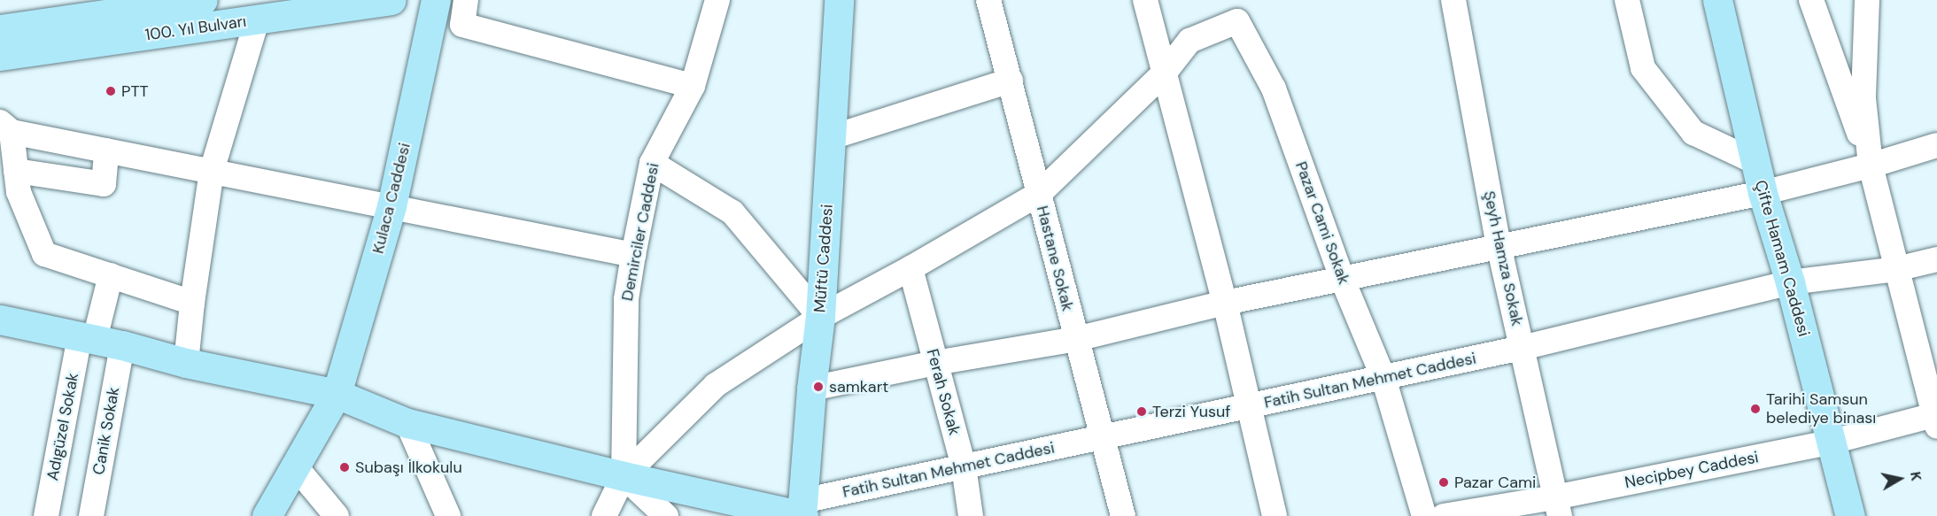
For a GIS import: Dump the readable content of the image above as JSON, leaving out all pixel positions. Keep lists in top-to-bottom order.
{
  "streets": {
    "main road": [
      "100. Yıl Bulvarı",
      "Kulaca Caddesi",
      "Müftü Caddesi",
      "Çifte Hamam Caddesi"
    ],
    "street": [
      "Pazar Cami Sokak",
      "Demirciler Caddesi",
      "Hastane Sokak",
      "Şeyh Hamza Sokak",
      "Fatih Sultan Mehmet Caddesi",
      "Ferah Sokak",
      "Adıgüzel Sokak",
      "Canik Sokak",
      "Necipbey Caddesi"
    ]
  },
  "crossings": [
    ["Pazar Cami Sokak", "Fatih Sultan Mehmet Caddesi"],
    ["Müftü Caddesi", "Fatih Sultan Mehmet Caddesi"],
    ["Hastane Sokak", "Fatih Sultan Mehmet Caddesi"],
    ["Şeyh Hamza Sokak", "Fatih Sultan Mehmet Caddesi"],
    ["Şeyh Hamza Sokak", "Necipbey Caddesi"],
    ["Çifte Hamam Caddesi", "Fatih Sultan Mehmet Caddesi"],
    ["Çifte Hamam Caddesi", "Necipbey Caddesi"],
    ["Fatih Sultan Mehmet Caddesi", "Ferah Sokak"],
    ["Adıgüzel Sokak", "Canik Sokak"]
  ],
  "places": [
    "PTT",
    "samkart",
    "Tarihi Samsun belediye binası",
    "Terzi Yusuf",
    "Subaşı İlkokulu",
    "Pazar Cami"
  ],
  "north": "right"
}
